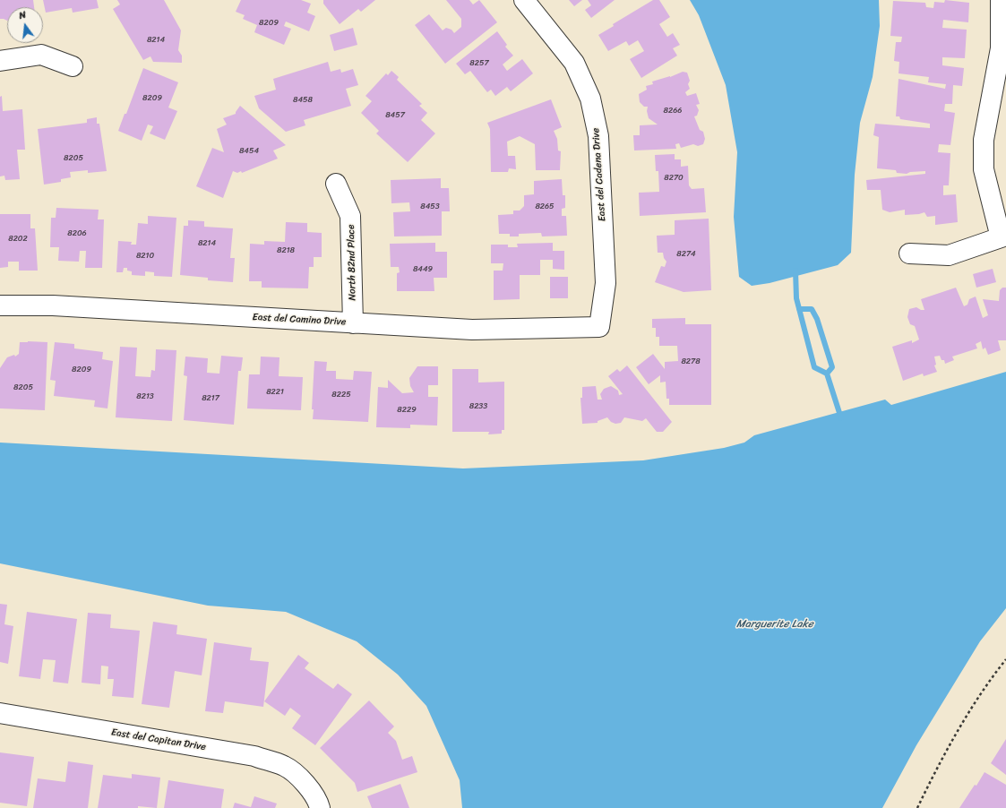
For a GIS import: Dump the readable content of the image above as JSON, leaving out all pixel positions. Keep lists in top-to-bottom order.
{
  "streets": {
    "street": [
      "East del Cadena Drive",
      "North 82nd Place",
      "East del Camino Drive",
      "East del Capitan Drive"
    ]
  },
  "crossings": [
    ["East del Cadena Drive", "East del Camino Drive"],
    ["North 82nd Place", "East del Camino Drive"]
  ],
  "water": ["Marguerite Lake"],
  "house_numbers": [
    "8209",
    "8214",
    "8257",
    "8209",
    "8458",
    "8266",
    "8457",
    "8454",
    "8205",
    "8270",
    "8453",
    "8265",
    "8206",
    "8202",
    "8214",
    "8218",
    "8274",
    "8210",
    "8449",
    "8278",
    "8209",
    "8205",
    "8221",
    "8225",
    "8213",
    "8217",
    "8233",
    "8229"
  ],
  "north": "top"
}
